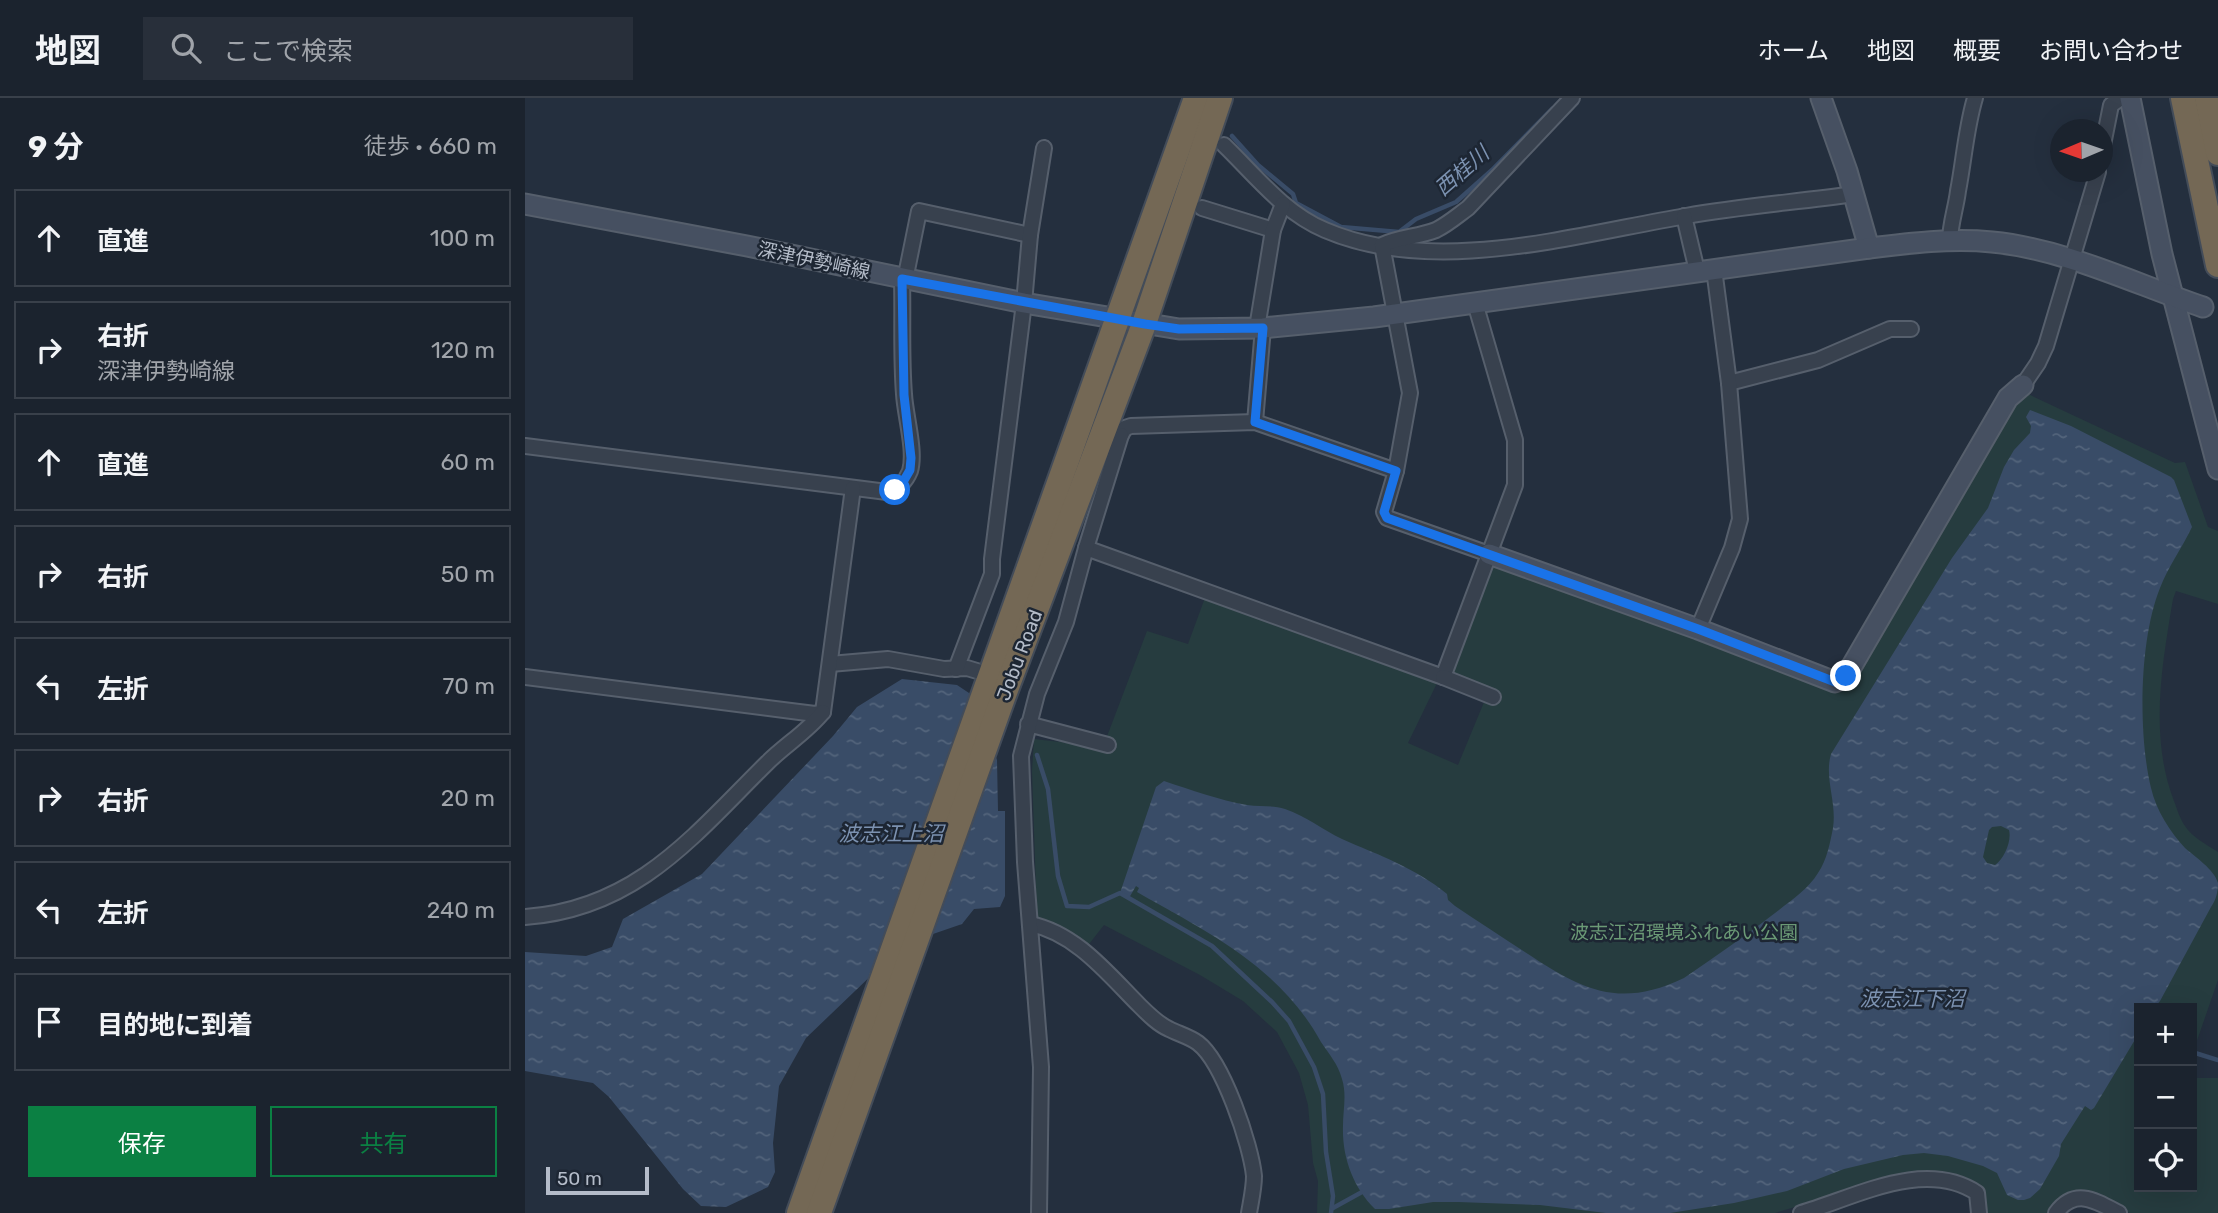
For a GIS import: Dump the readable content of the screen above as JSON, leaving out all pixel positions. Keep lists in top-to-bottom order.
{
  "streets": {
    "highway": ["Jobu Road"],
    "street": ["深津伊勢崎線"]
  },
  "crossings": [
    ["深津伊勢崎線", "Jobu Road"]
  ],
  "water": ["西桂川", "波志江上沼", "波志江下沼"],
  "parks": ["波志江沼環境ふれあい公園"],
  "scale_bar": "50 m",
  "north": "left",
  "page": {
    "header": "地図",
    "search": "ここで検索",
    "nav": [
      "ホーム",
      "地図",
      "概要",
      "お問い合わせ"
    ],
    "heading": ["9 分", "徒歩 · 660 m"],
    "list": [
      ["直進", "100 m"],
      ["右折", "深津伊勢崎線", "120 m"],
      ["直進", "60 m"],
      ["右折", "50 m"],
      ["左折", "70 m"],
      ["右折", "20 m"],
      ["左折", "240 m"],
      "目的地に到着"
    ],
    "map_buttons": ["+", "−"],
    "buttons": ["保存", "共有"],
    "scale": "50 m"
  }
}
